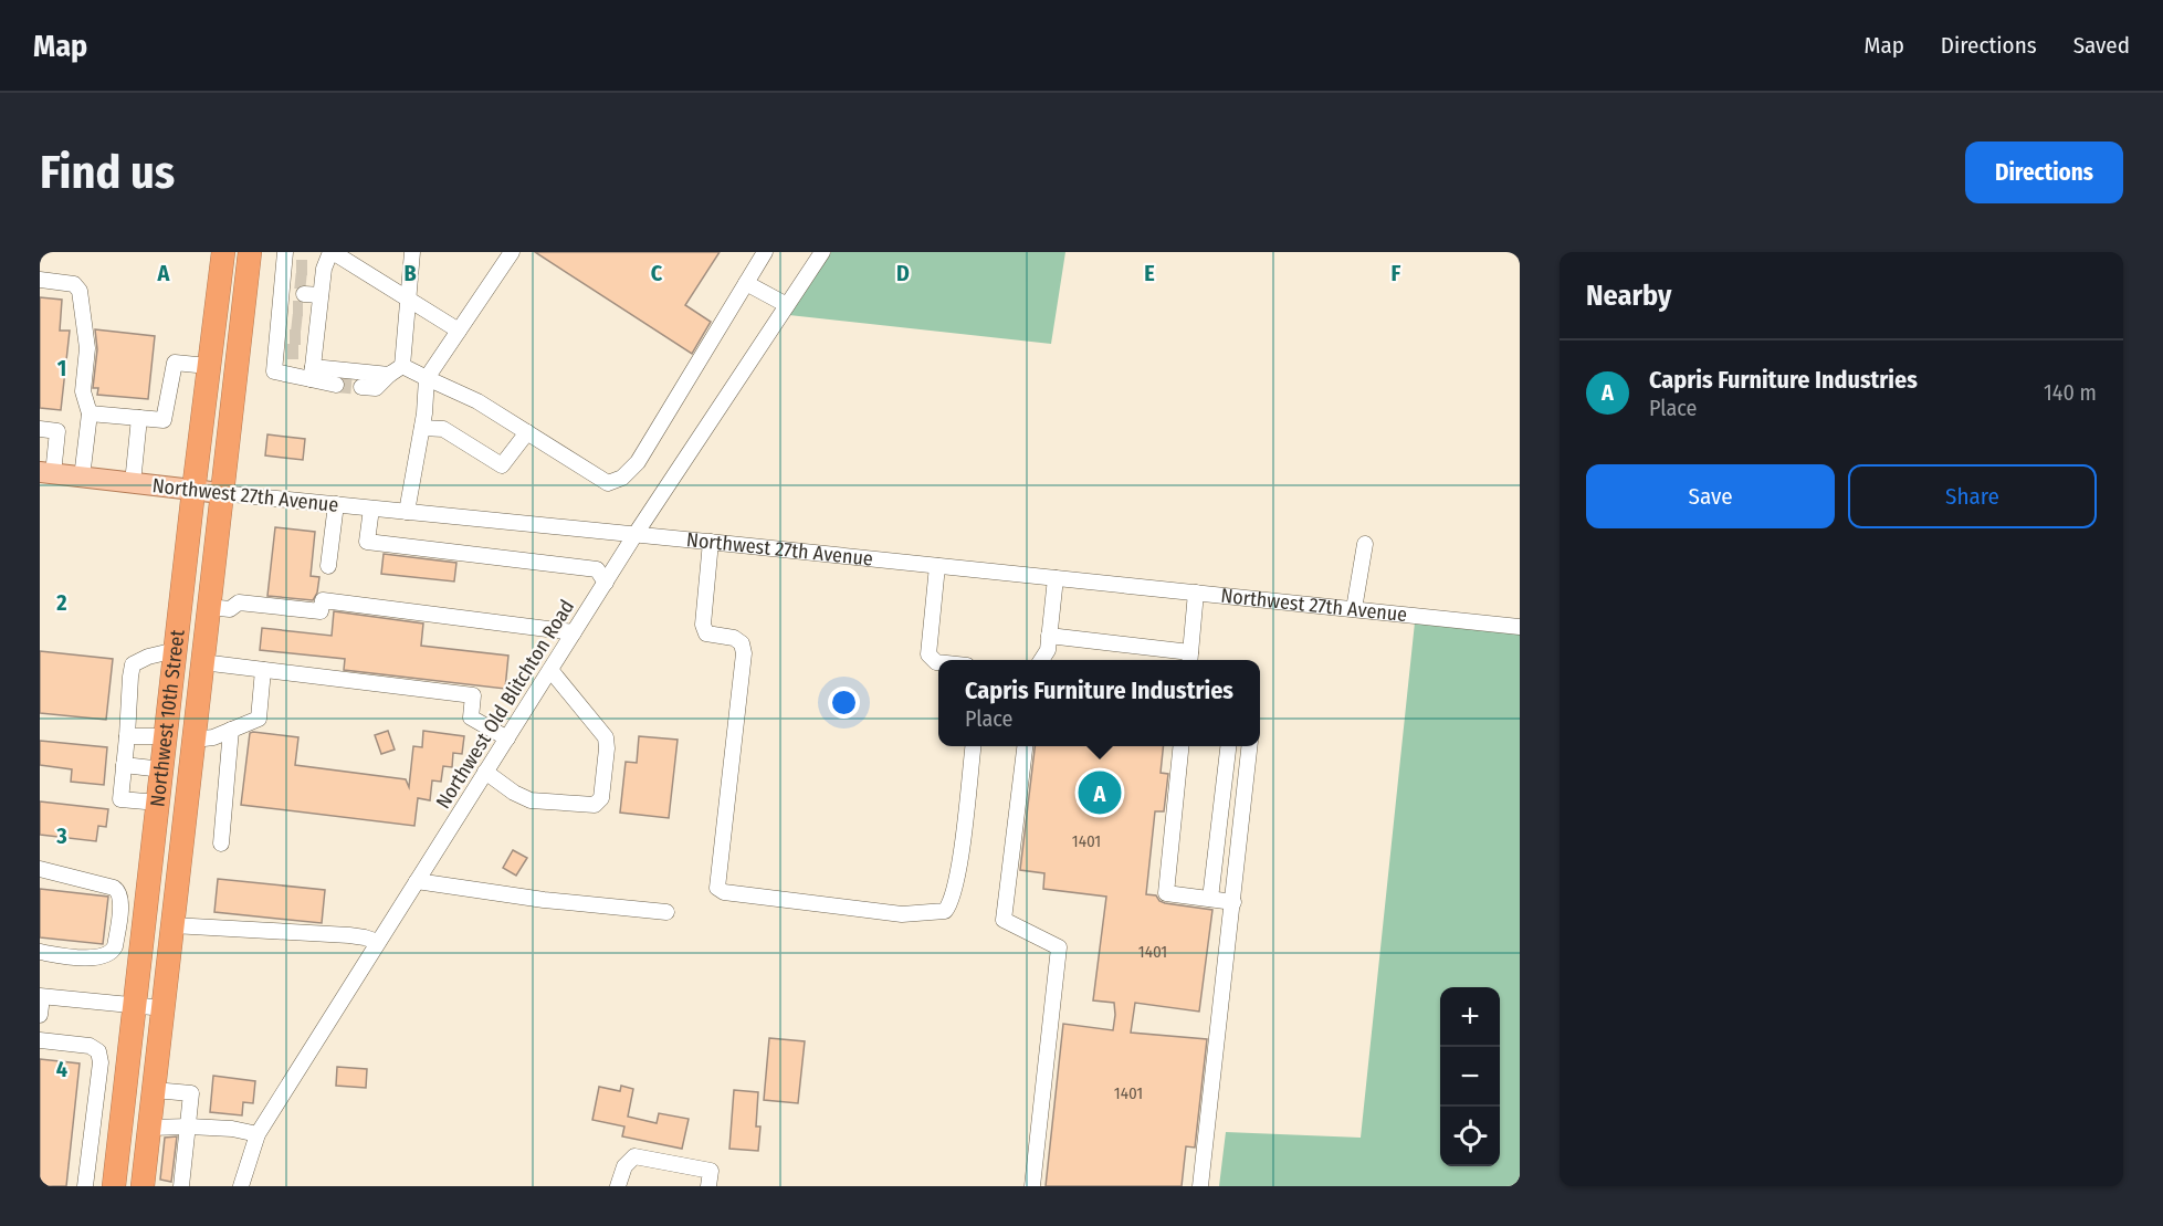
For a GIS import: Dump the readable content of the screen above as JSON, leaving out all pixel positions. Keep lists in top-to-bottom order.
{
  "streets": {
    "highway": ["Northwest 10th Street"],
    "main road": ["Northwest 27th Avenue"],
    "street": ["Northwest Old Blitchton Road"]
  },
  "crossings": [
    ["Northwest 27th Avenue", "Northwest Old Blitchton Road"],
    ["Northwest 27th Avenue", "Northwest 10th Street"]
  ],
  "house_numbers": ["1401", "1401", "1401"],
  "page": {
    "header": "Map",
    "nav": ["Map", "Directions", "Saved"],
    "buttons": [
      "Directions",
      ["Save", "Share"]
    ],
    "title": "Find us",
    "heading": "Nearby",
    "list": [
      {
        "mark": "A",
        "name": "Capris Furniture Industries",
        "note": "Place",
        "value": "140 m"
      }
    ],
    "popup": ["Capris Furniture Industries", "Place"],
    "pins": "A",
    "map_buttons": ["+", "−"]
  },
  "grid": {
    "columns": [
      "A",
      "B",
      "C",
      "D",
      "E",
      "F"
    ],
    "rows": [
      "1",
      "2",
      "3",
      "4"
    ]
  }
}
